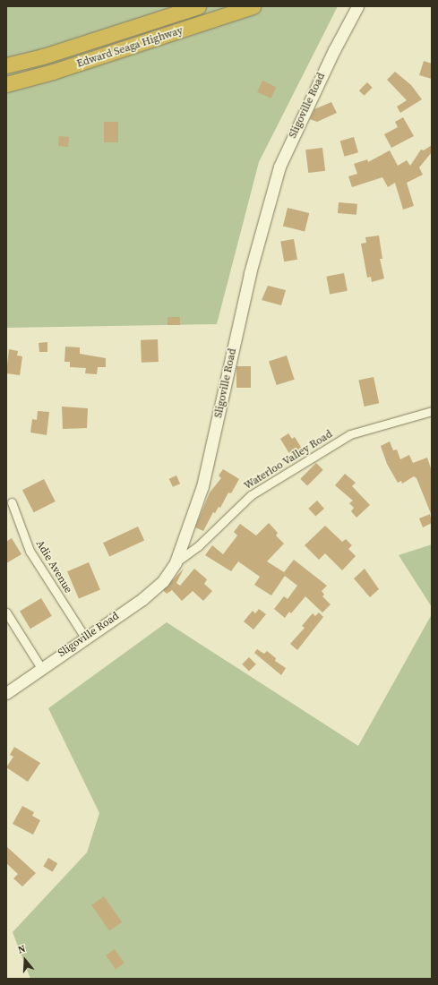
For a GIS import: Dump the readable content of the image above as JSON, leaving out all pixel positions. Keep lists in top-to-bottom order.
{
  "streets": {
    "highway": ["Edward Seaga Highway"],
    "street": ["Sligoville Road", "Waterloo Valley Road", "Adie Avenue"]
  },
  "crossings": [
    ["Sligoville Road", "Waterloo Valley Road"],
    ["Sligoville Road", "Adie Avenue"]
  ],
  "north": "top"
}
